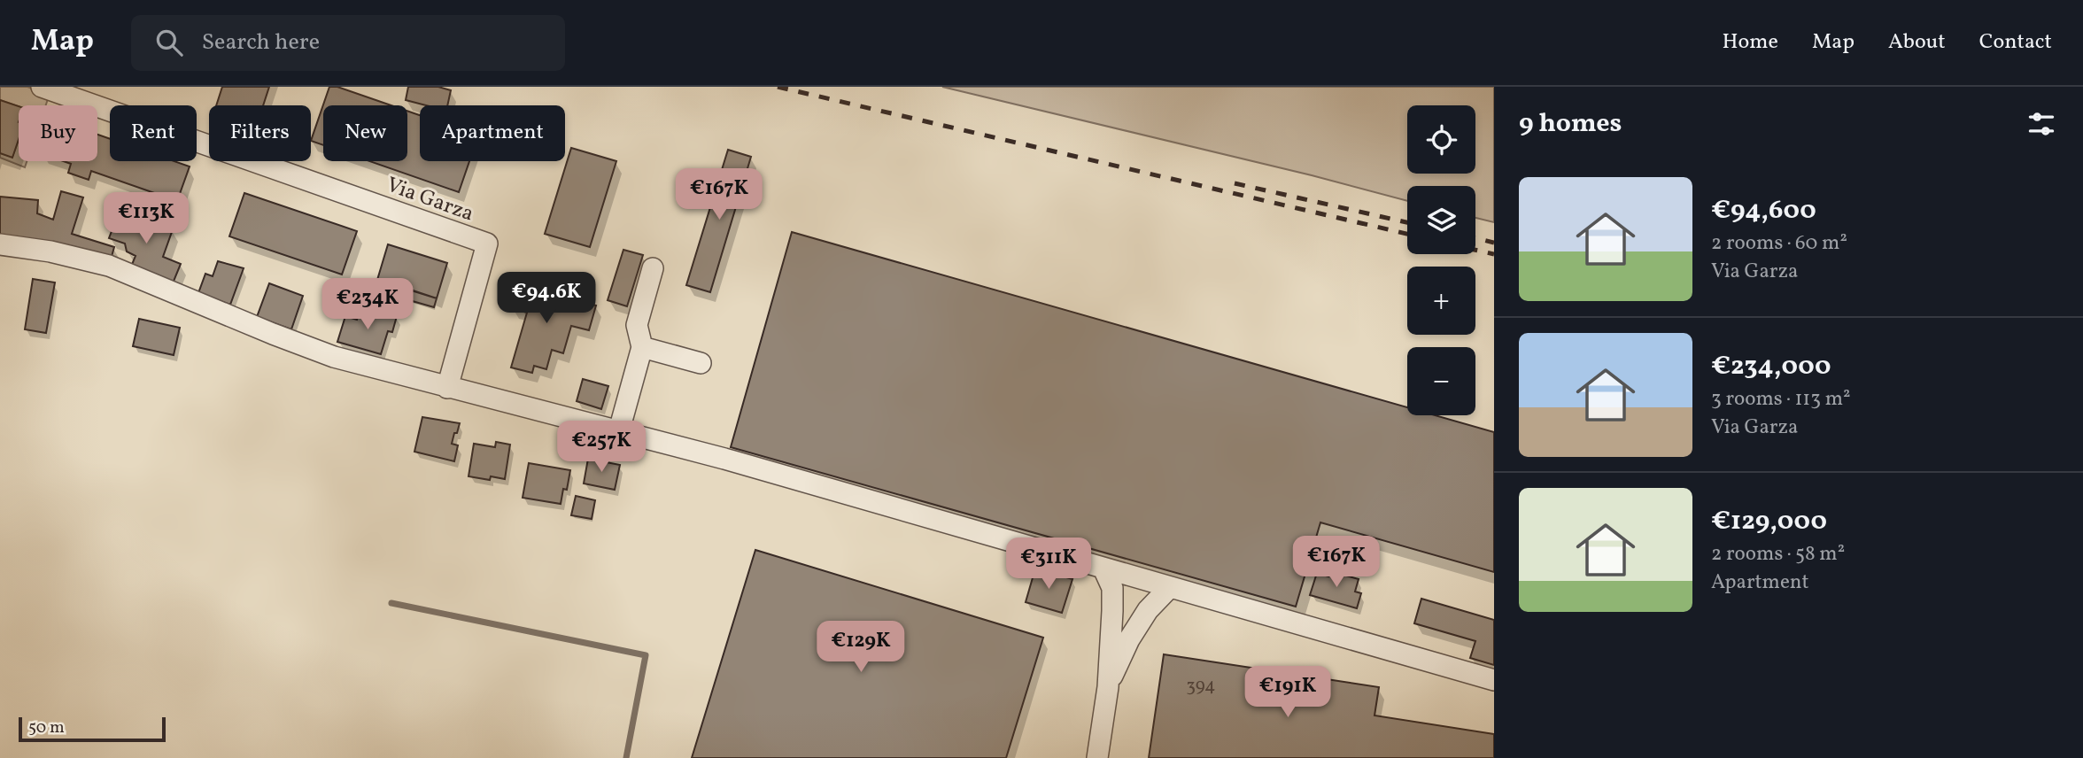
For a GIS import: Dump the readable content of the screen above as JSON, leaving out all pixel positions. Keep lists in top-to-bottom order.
{
  "streets": {
    "street": ["Via Garza"]
  },
  "house_numbers": ["394"],
  "scale_bar": "50 m",
  "page": {
    "header": "Map",
    "search": "Search here",
    "nav": [
      "Home",
      "Map",
      "About",
      "Contact"
    ],
    "heading": "9 homes",
    "map_buttons": ["+", "−"],
    "chip": [
      "Buy",
      "Rent",
      "Filters",
      "New",
      "Apartment"
    ],
    "list": [
      {
        "name": "€94,600",
        "note": "2 rooms · 60 m² · Via Garza"
      },
      {
        "name": "€234,000",
        "note": "3 rooms · 113 m² · Via Garza"
      },
      {
        "name": "€129,000",
        "note": "2 rooms · 58 m² · Apartment"
      }
    ],
    "price": [
      "€167K",
      "€113K",
      "€94.6K",
      "€234K",
      "€257K",
      "€167K",
      "€311K",
      "€129K",
      "€191K"
    ],
    "scale": "50 m"
  }
}
